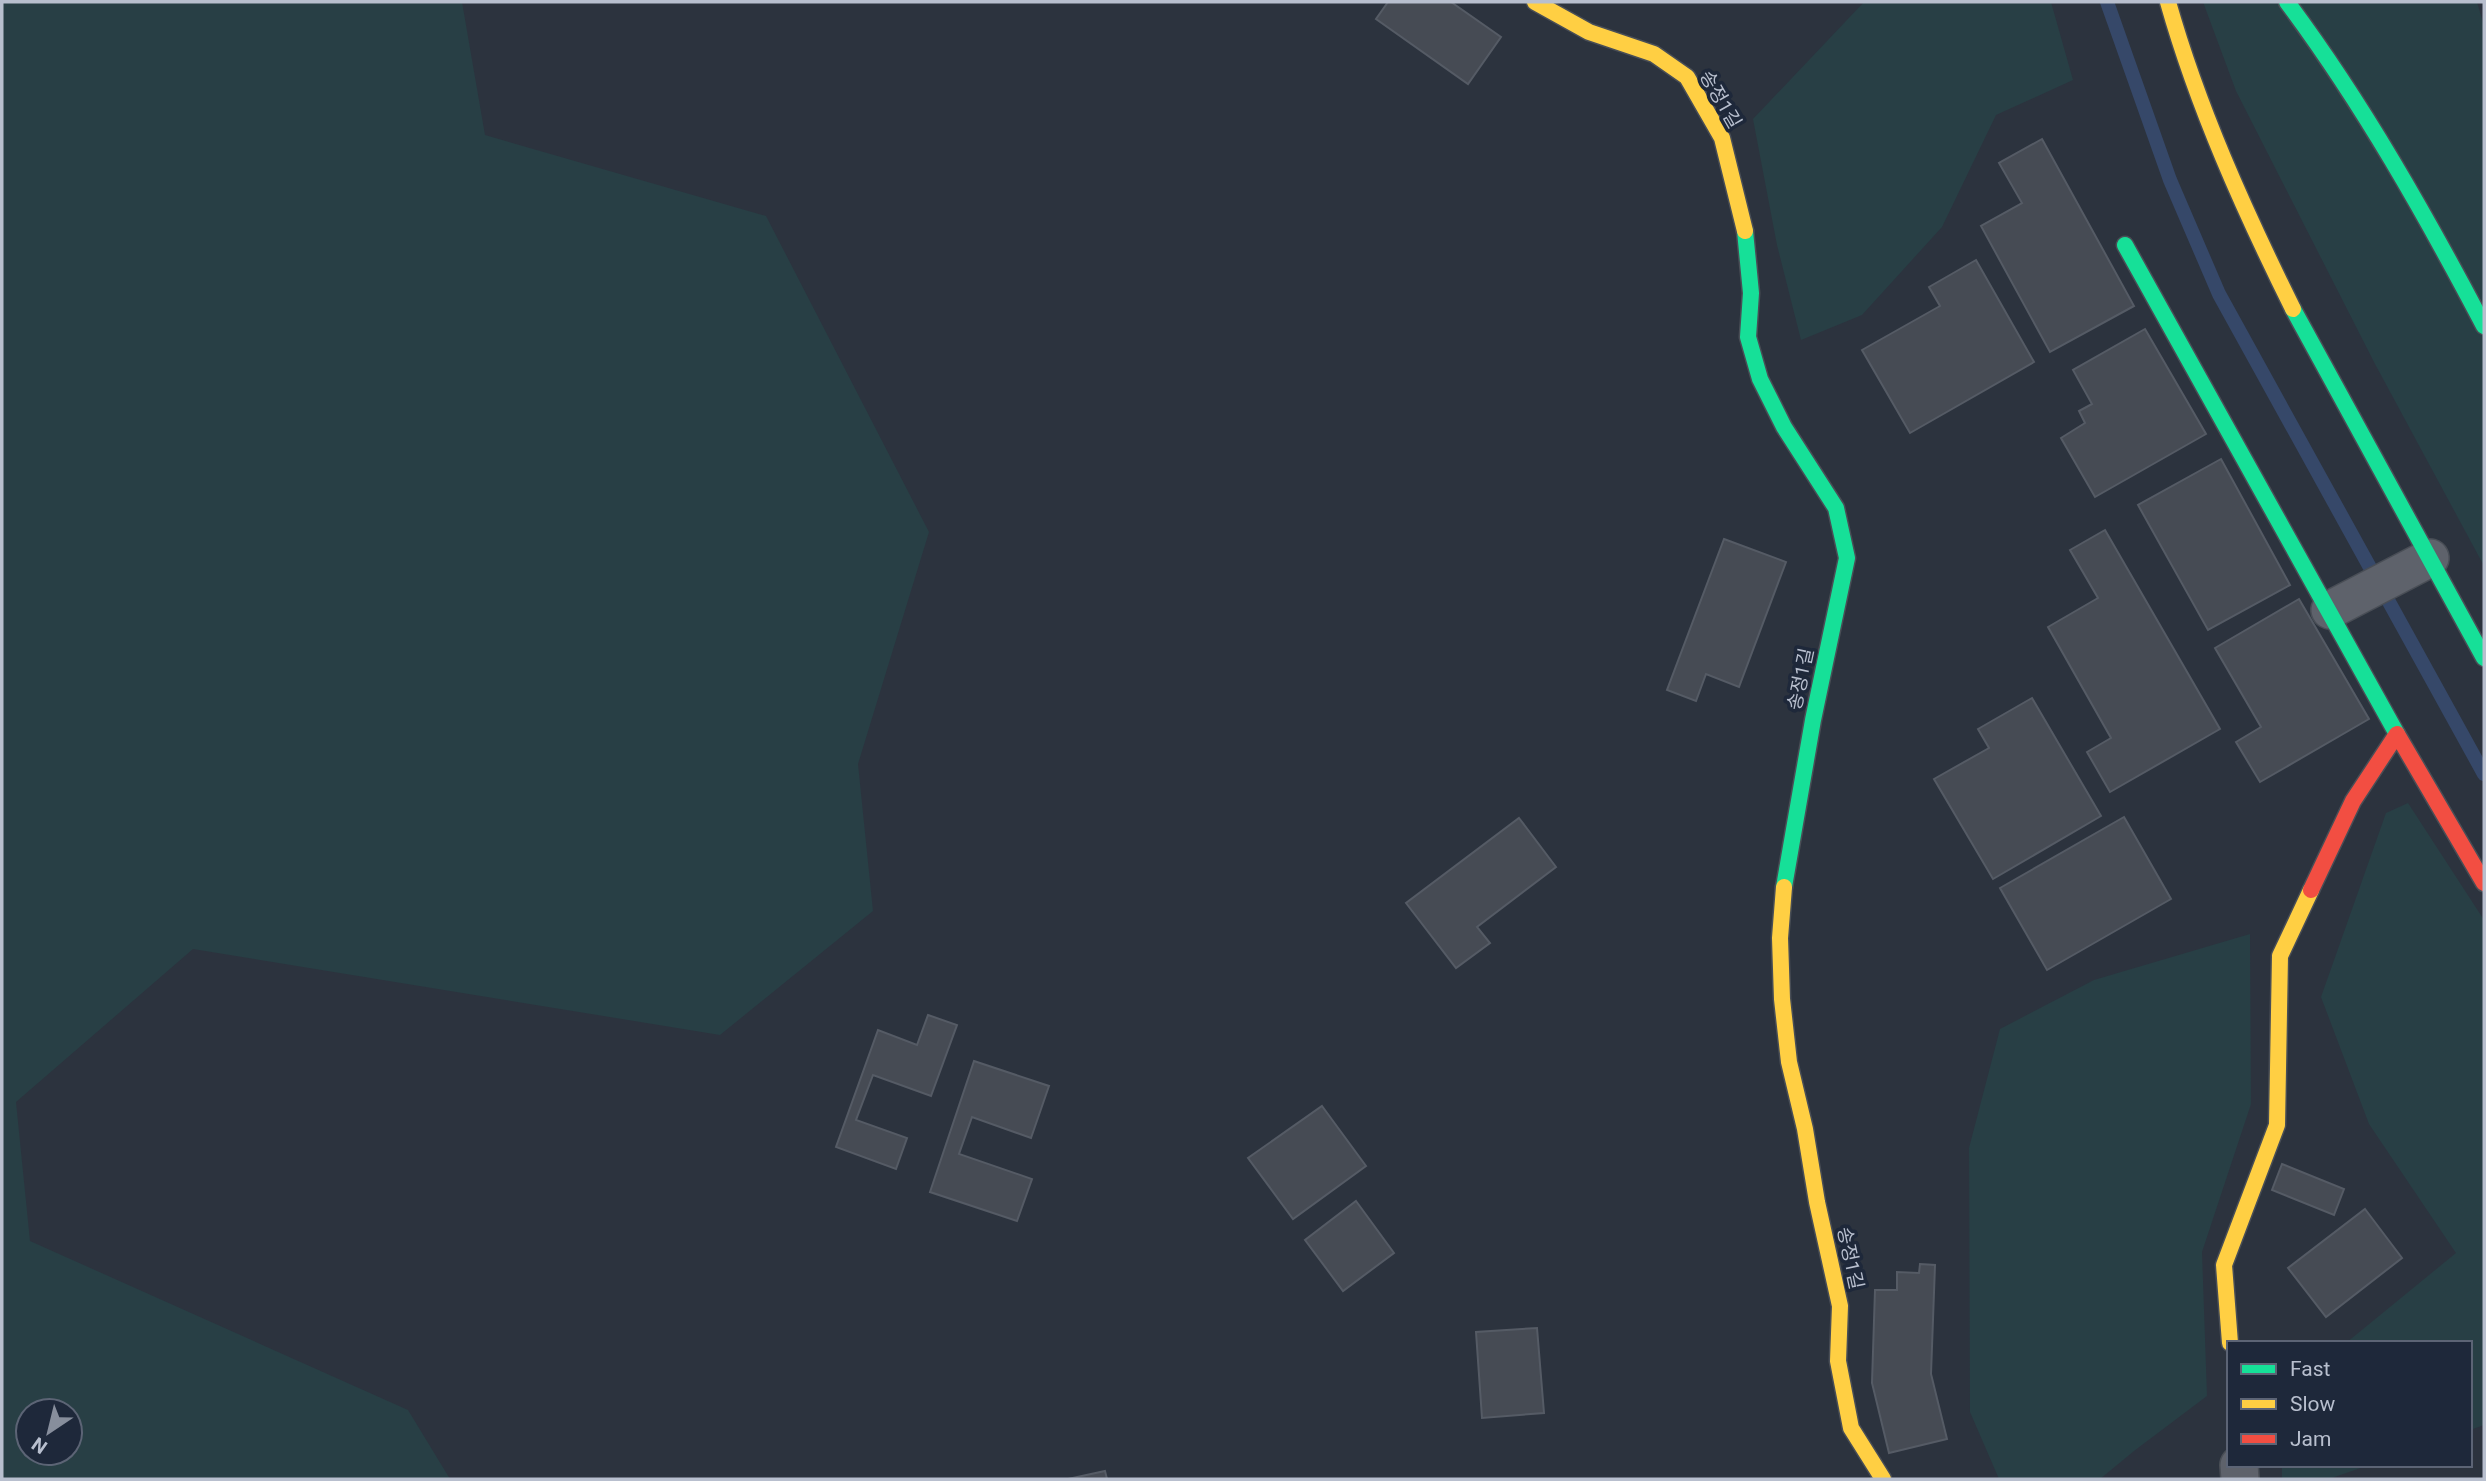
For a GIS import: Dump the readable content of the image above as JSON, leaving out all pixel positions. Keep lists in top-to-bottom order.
{
  "streets": {
    "main road": ["송정1길"]
  },
  "legend": ["Fast", "Slow", "Jam"],
  "north": "bottom left"
}
